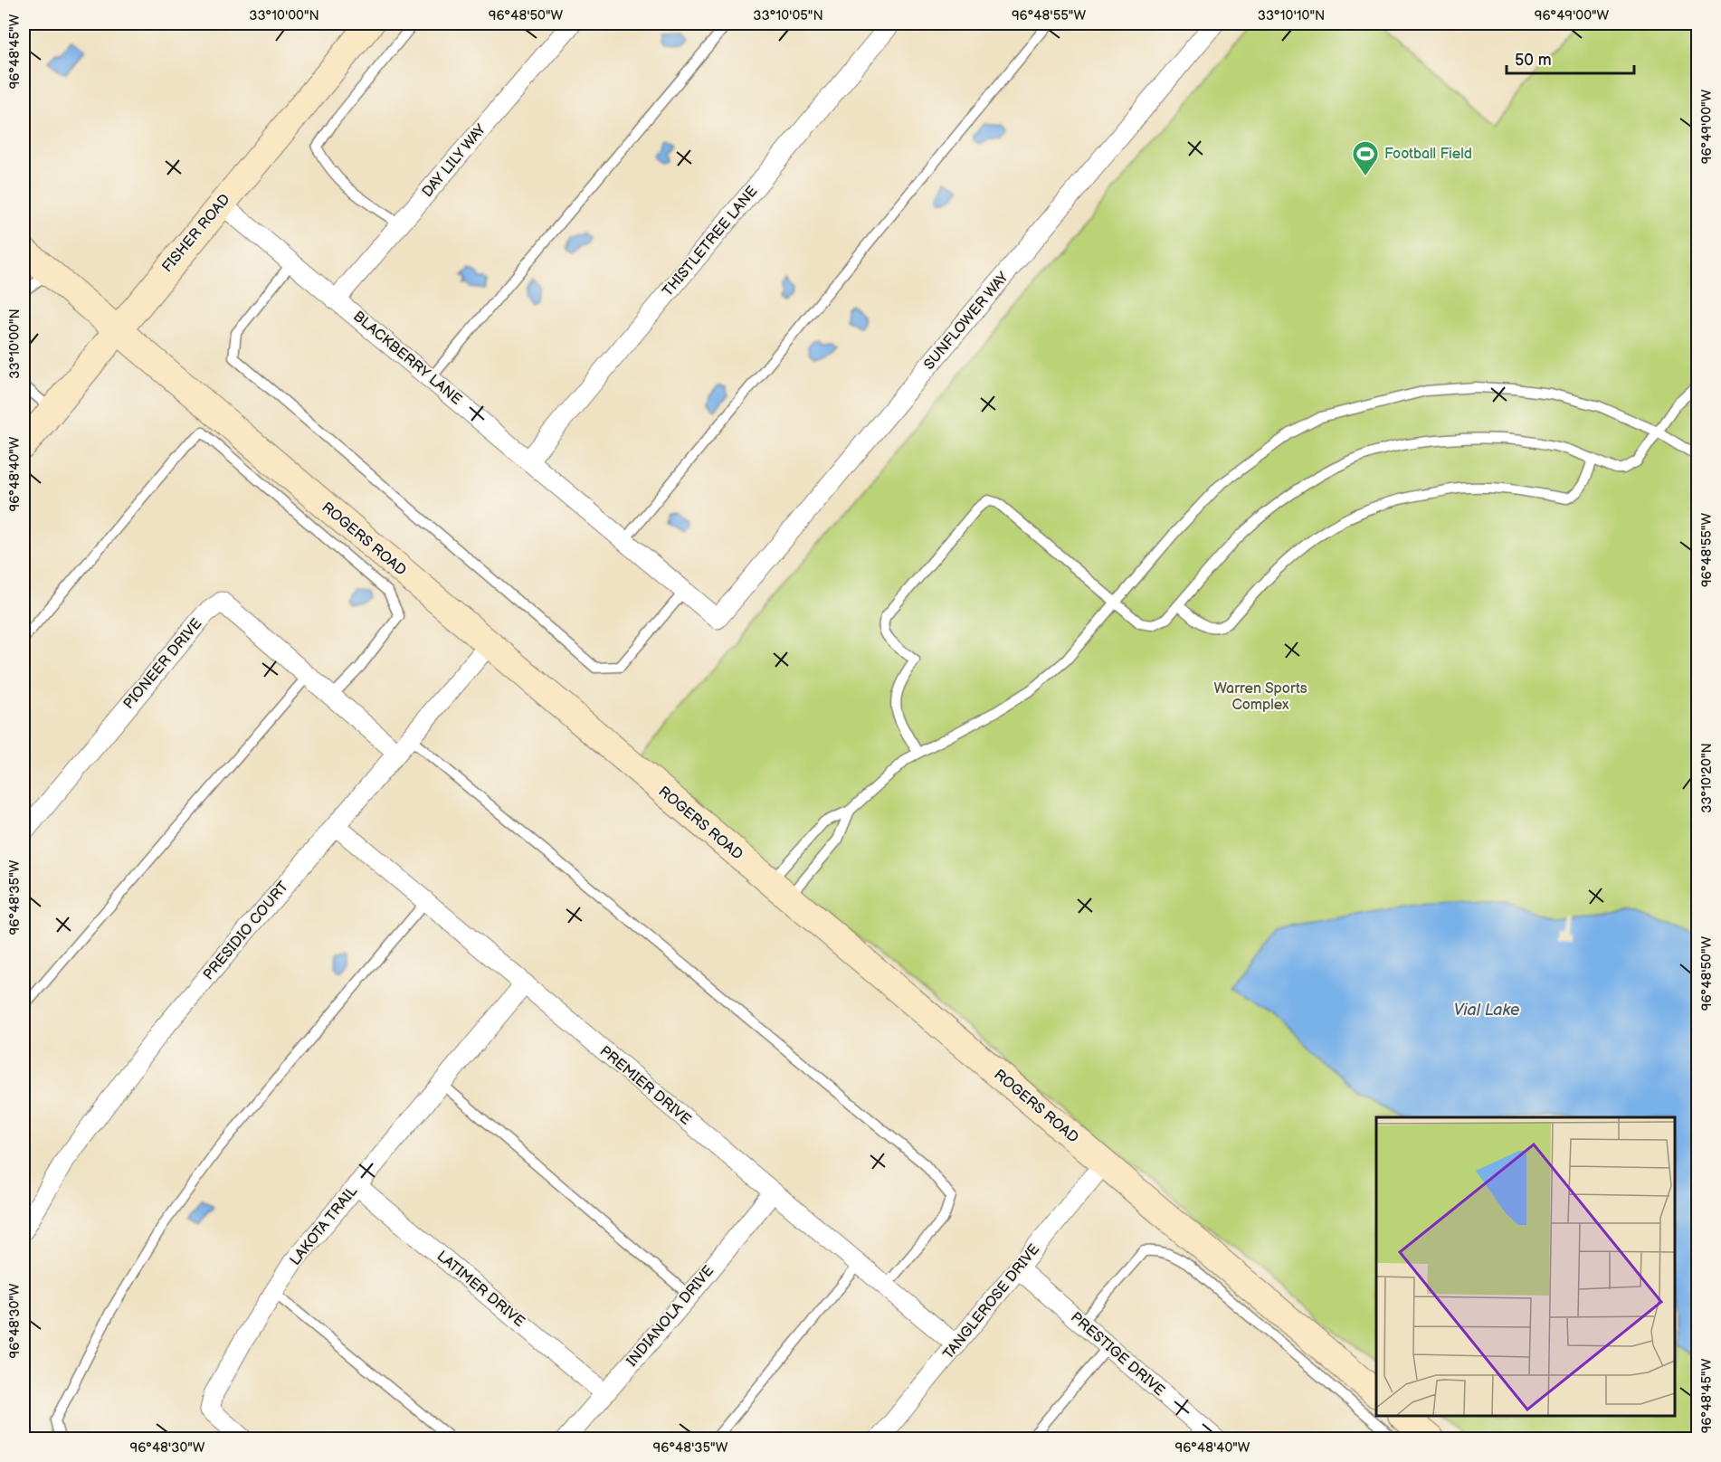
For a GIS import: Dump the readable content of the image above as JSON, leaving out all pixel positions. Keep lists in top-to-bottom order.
{
  "streets": {
    "street": [
      "DAY LILY WAY",
      "FISHER ROAD",
      "THISTLETREE LANE",
      "SUNFLOWER WAY",
      "BLACKBERRY LANE",
      "ROGERS ROAD",
      "PIONEER DRIVE",
      "PRESIDIO COURT",
      "PREMIER DRIVE",
      "LAKOTA TRAIL",
      "LATIMER DRIVE",
      "TANGLEROSE DRIVE",
      "INDIANOLA DRIVE",
      "PRESTIGE DRIVE"
    ]
  },
  "crossings": [
    ["DAY LILY WAY", "BLACKBERRY LANE"],
    ["FISHER ROAD", "BLACKBERRY LANE"],
    ["FISHER ROAD", "ROGERS ROAD"],
    ["THISTLETREE LANE", "BLACKBERRY LANE"],
    ["SUNFLOWER WAY", "BLACKBERRY LANE"],
    ["ROGERS ROAD", "PRESIDIO COURT"],
    ["ROGERS ROAD", "TANGLEROSE DRIVE"],
    ["PIONEER DRIVE", "PRESIDIO COURT"],
    ["PRESIDIO COURT", "PREMIER DRIVE"],
    ["PREMIER DRIVE", "LAKOTA TRAIL"],
    ["PREMIER DRIVE", "TANGLEROSE DRIVE"],
    ["PREMIER DRIVE", "INDIANOLA DRIVE"],
    ["LAKOTA TRAIL", "LATIMER DRIVE"],
    ["LATIMER DRIVE", "INDIANOLA DRIVE"],
    ["TANGLEROSE DRIVE", "PRESTIGE DRIVE"]
  ],
  "water": ["Vial Lake"],
  "parks": ["Warren Sports Complex"],
  "places": {
    "sports": ["Football Field"]
  },
  "scale_bar": "50 m",
  "coordinates": [
    "33°10'00\"N",
    "96°48'50\"W",
    "33°10'05\"N",
    "96°48'55\"W",
    "33°10'10\"N",
    "96°49'00\"W",
    "96°48'45\"W",
    "96°48'40\"W",
    "33°10'20\"N",
    "96°48'35\"W",
    "96°48'30\"W"
  ]
}
